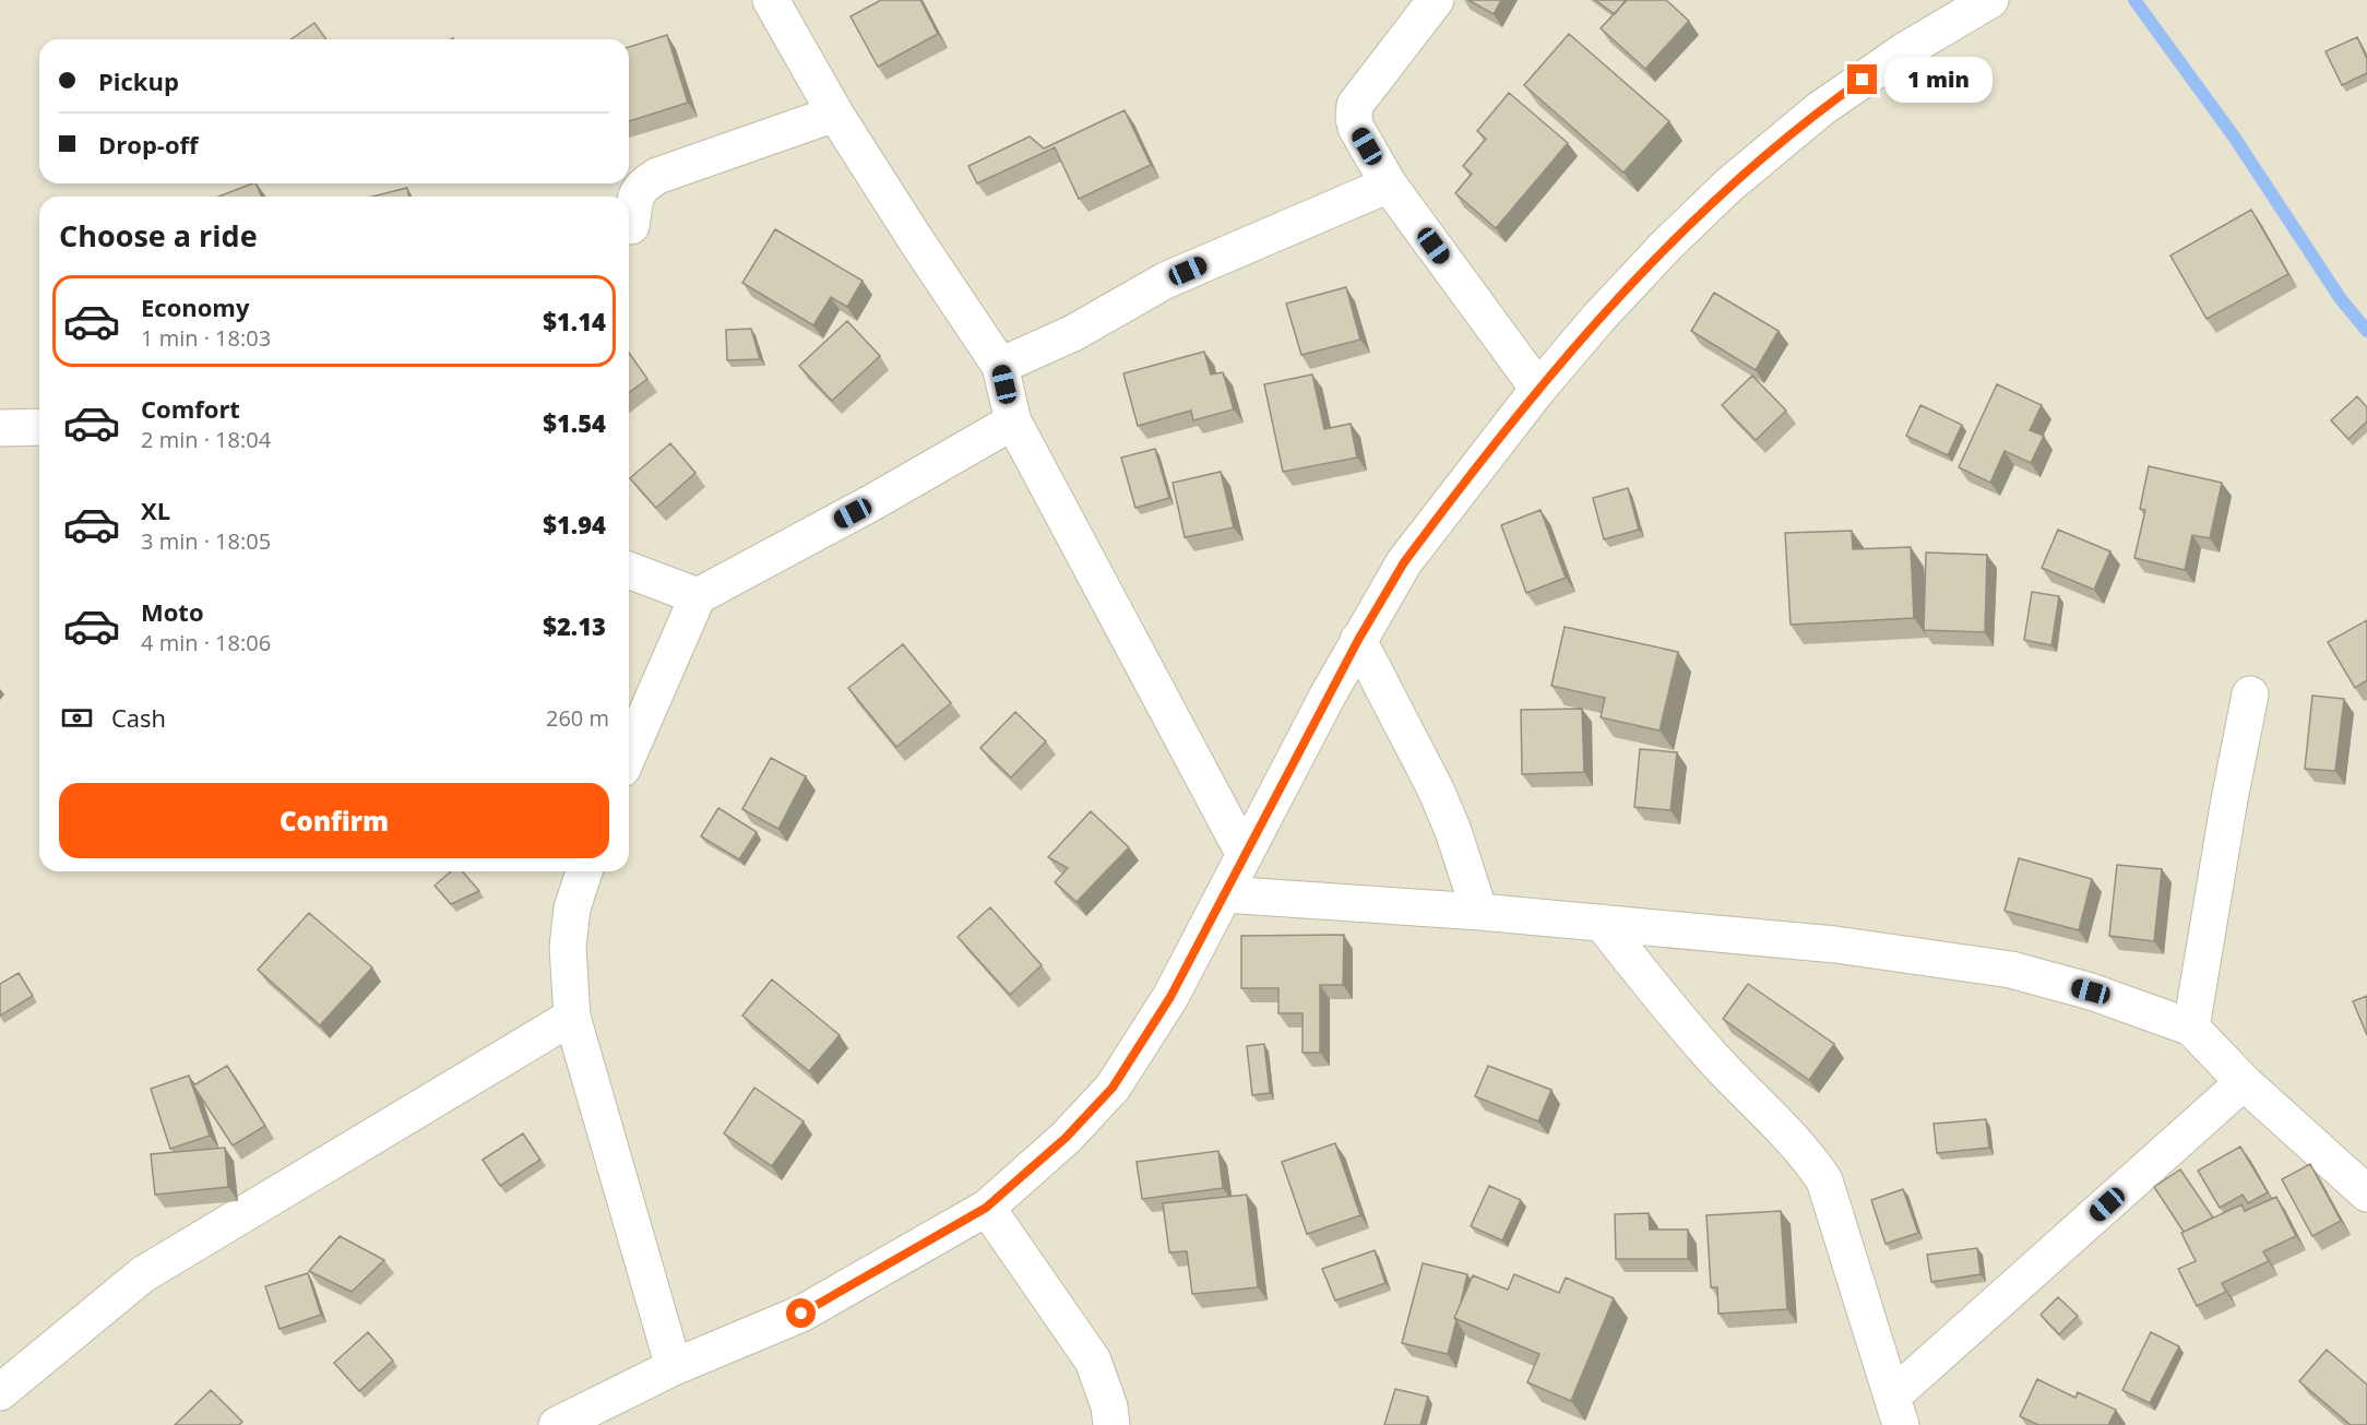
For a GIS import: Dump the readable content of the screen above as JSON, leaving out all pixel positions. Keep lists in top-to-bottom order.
{
  "page": {
    "banner": ["Pickup", "Drop-off"],
    "bubble": "1 min",
    "heading": "Choose a ride",
    "list": [
      {
        "name": "Economy",
        "note": "1 min · 18:03",
        "value": "$1.14"
      },
      {
        "name": "Comfort",
        "note": "2 min · 18:04",
        "value": "$1.54"
      },
      {
        "name": "XL",
        "note": "3 min · 18:05",
        "value": "$1.94"
      },
      {
        "name": "Moto",
        "note": "4 min · 18:06",
        "value": "$2.13"
      }
    ],
    "pay": ["Cash", "260 m"],
    "buttons": "Confirm"
  }
}
